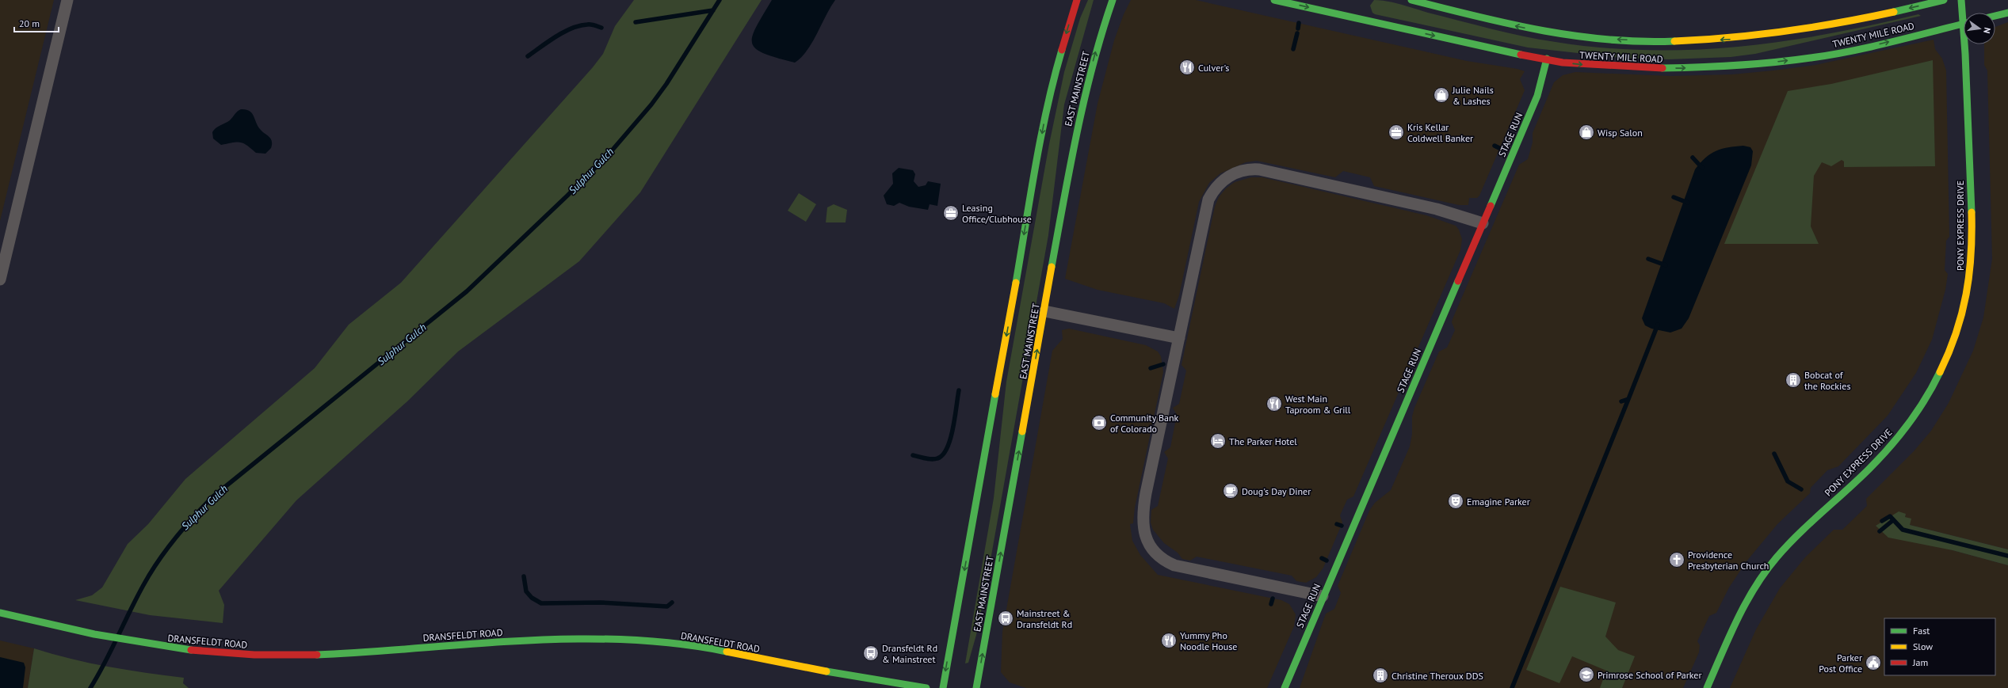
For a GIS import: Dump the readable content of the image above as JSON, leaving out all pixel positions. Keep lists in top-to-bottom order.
{
  "streets": {
    "main road": [
      "TWENTY MILE ROAD",
      "EAST MAINSTREET",
      "STAGE RUN",
      "PONY EXPRESS DRIVE",
      "DRANSFELDT ROAD"
    ]
  },
  "crossings": [
    ["TWENTY MILE ROAD", "STAGE RUN"]
  ],
  "water": ["Sulphur Gulch"],
  "places": {
    "restaurant": ["Culver's", "West Main Taproom & Grill", "Yummy Pho Noodle House"],
    "shop": ["Julie Nails & Lashes", "Wisp Salon"],
    "office": ["Kris Kellar Coldwell Banker", "Leasing Office/Clubhouse"],
    "building": ["Bobcat of the Rockies", "Christine Theroux DDS"],
    "bank": ["Community Bank of Colorado"],
    "hotel": ["The Parker Hotel"],
    "cafe": ["Doug's Day Diner"],
    "theatre": ["Emagine Parker"],
    "church": ["Providence Presbyterian Church"],
    "bus stop": ["Mainstreet & Dransfeldt Rd", "Dransfeldt Rd & Mainstreet"],
    "public building": ["Parker Post Office"],
    "school or university": ["Primrose School of Parker"]
  },
  "legend": ["Fast", "Slow", "Jam"],
  "scale_bar": "20 m",
  "north": "right"
}
